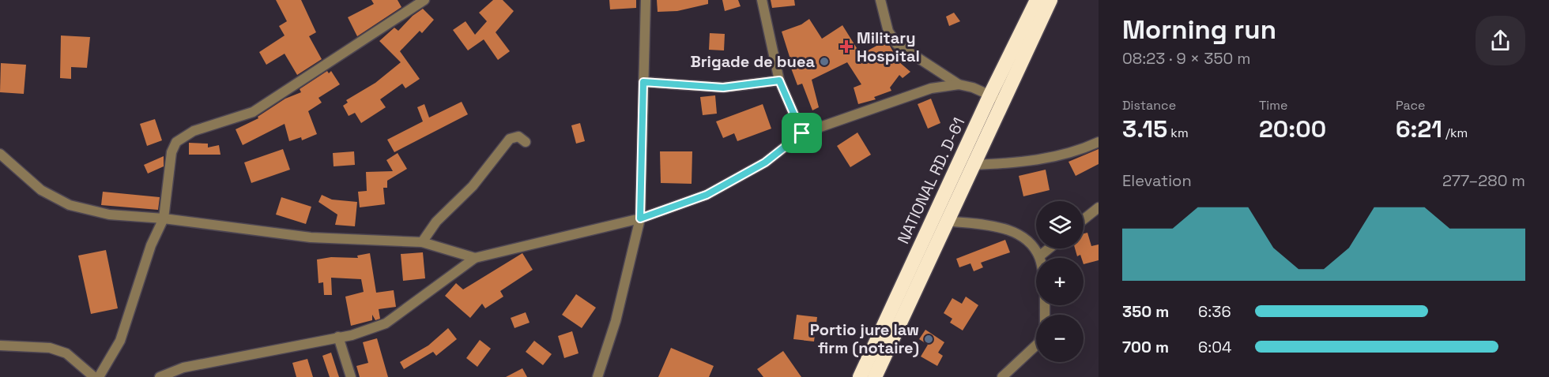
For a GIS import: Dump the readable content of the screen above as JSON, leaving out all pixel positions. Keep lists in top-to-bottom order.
{
  "streets": {
    "highway": ["NATIONAL RD. D-61"]
  },
  "places": {
    "health": ["Military Hospital"],
    "other": ["Brigade de buea", "Portio jure law firm (notaire)"]
  },
  "page": {
    "heading": ["Morning run", "08:23 · 9 × 350 m"],
    "stats": [
      ["Distance", "3.15 km"],
      ["Time", "20:00"],
      ["Pace", "6:21 /km"]
    ],
    "chart": ["Elevation", "277–280 m"],
    "map_buttons": ["+", "−"],
    "list": [
      {
        "name": "350 m",
        "note": "6:36"
      },
      {
        "name": "700 m",
        "note": "6:04"
      }
    ]
  }
}
